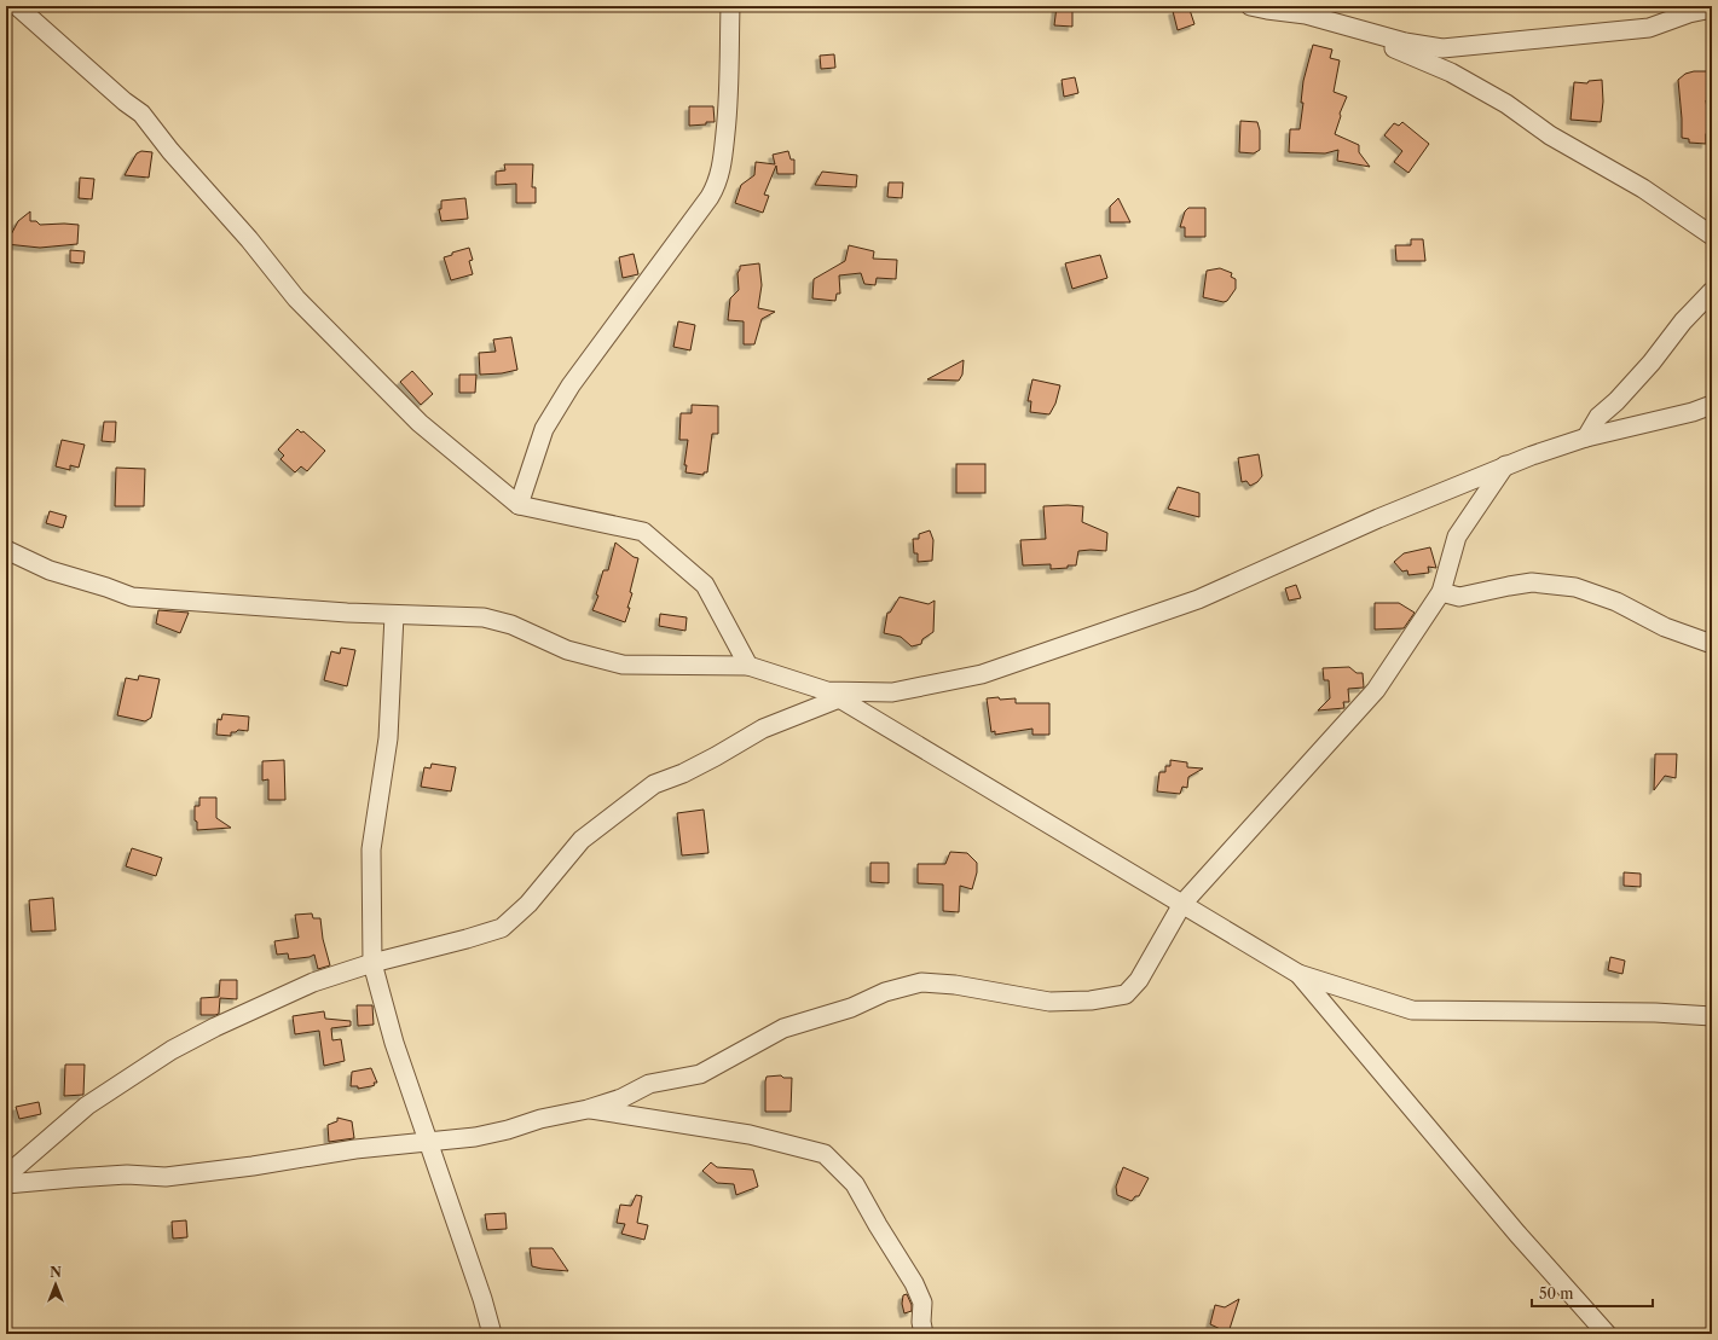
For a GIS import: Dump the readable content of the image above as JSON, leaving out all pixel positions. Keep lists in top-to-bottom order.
{
  "scale_bar": "50 m",
  "north": "top"
}
